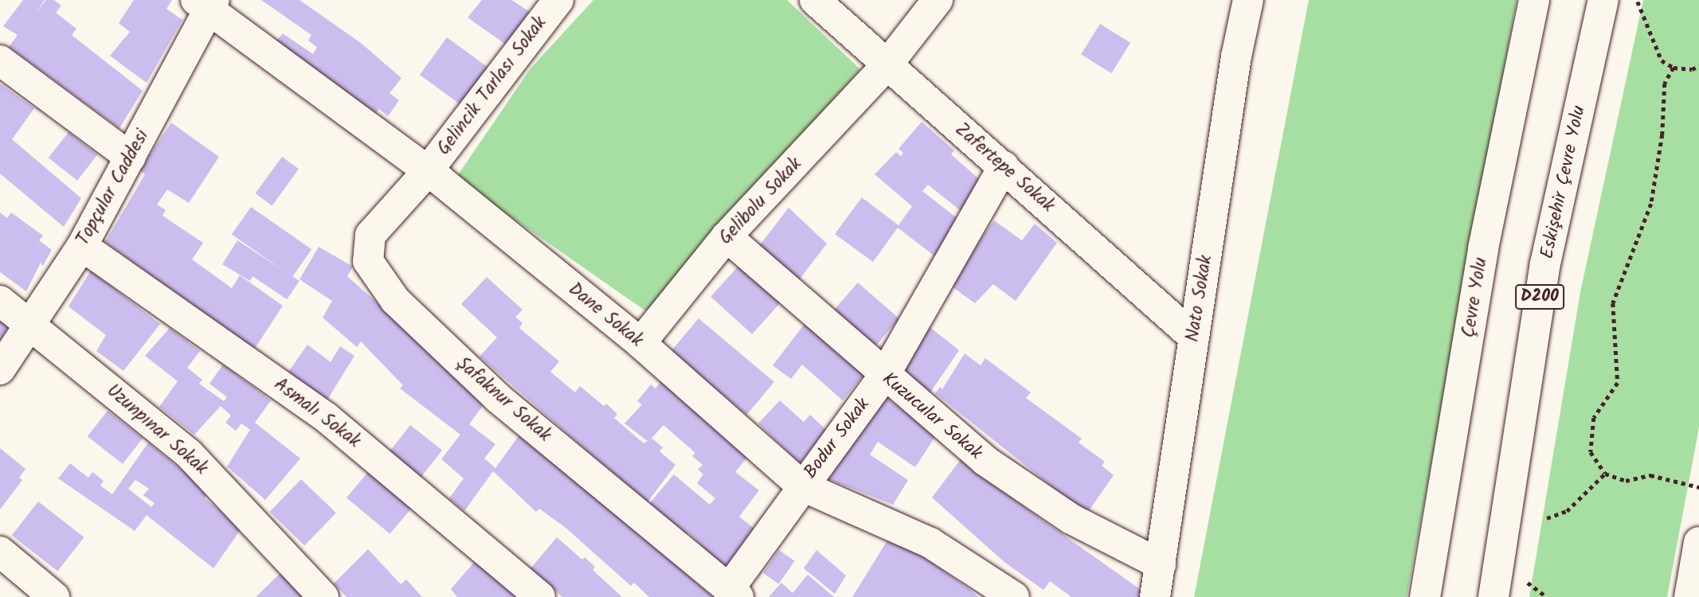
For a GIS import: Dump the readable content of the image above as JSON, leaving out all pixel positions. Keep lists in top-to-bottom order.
{
  "streets": {
    "main road": [
      "Gelincik Tarlası Sokak",
      "Zafertepe Sokak",
      "Eskişehir Çevre Yolu",
      "Topçular Caddesi",
      "Gelibolu Sokak",
      "D200",
      "Çevre Yolu",
      "Nato Sokak",
      "Dane Sokak",
      "Şafaknur Sokak",
      "Asmalı Sokak",
      "Kuzucular Sokak",
      "Uzunpınar Sokak",
      "Bodur Sokak"
    ]
  },
  "crossings": [
    ["Gelincik Tarlası Sokak", "Dane Sokak"],
    ["Gelincik Tarlası Sokak", "Şafaknur Sokak"],
    ["Zafertepe Sokak", "Gelibolu Sokak"],
    ["Zafertepe Sokak", "Nato Sokak"],
    ["Zafertepe Sokak", "Bodur Sokak"],
    ["Topçular Caddesi", "Dane Sokak"],
    ["Topçular Caddesi", "Asmalı Sokak"],
    ["Topçular Caddesi", "Uzunpınar Sokak"],
    ["Gelibolu Sokak", "Dane Sokak"],
    ["Gelibolu Sokak", "Kuzucular Sokak"],
    ["Nato Sokak", "Kuzucular Sokak"],
    ["Dane Sokak", "Şafaknur Sokak"],
    ["Dane Sokak", "Bodur Sokak"],
    ["Şafaknur Sokak", "Bodur Sokak"],
    ["Kuzucular Sokak", "Bodur Sokak"]
  ]
}
